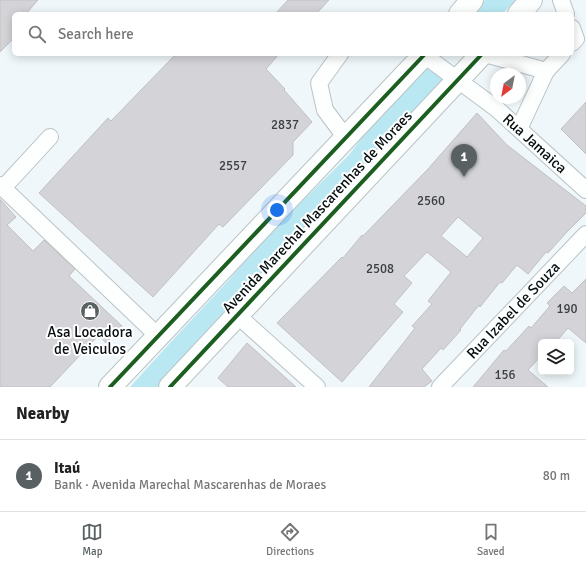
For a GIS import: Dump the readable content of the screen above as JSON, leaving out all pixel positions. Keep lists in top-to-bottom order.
{
  "streets": {
    "highway": ["Avenida Marechal Mascarenhas de Moraes"],
    "street": ["Rua Jamaica", "Rua Izabel de Souza"]
  },
  "crossings": [
    ["Rua Jamaica", "Avenida Marechal Mascarenhas de Moraes"]
  ],
  "places": {
    "shop": ["Asa Locadora de Veiculos"]
  },
  "house_numbers": [
    "2837",
    "2557",
    "2560",
    "2508",
    "190",
    "156"
  ],
  "north": "bottom left",
  "page": {
    "search": "Search here",
    "pins": "1",
    "heading": "Nearby",
    "list": [
      {
        "mark": "1",
        "name": "Itaú",
        "note": "Bank · Avenida Marechal Mascarenhas de Moraes",
        "value": "80 m"
      }
    ],
    "nav": ["Map", "Directions", "Saved"]
  }
}
